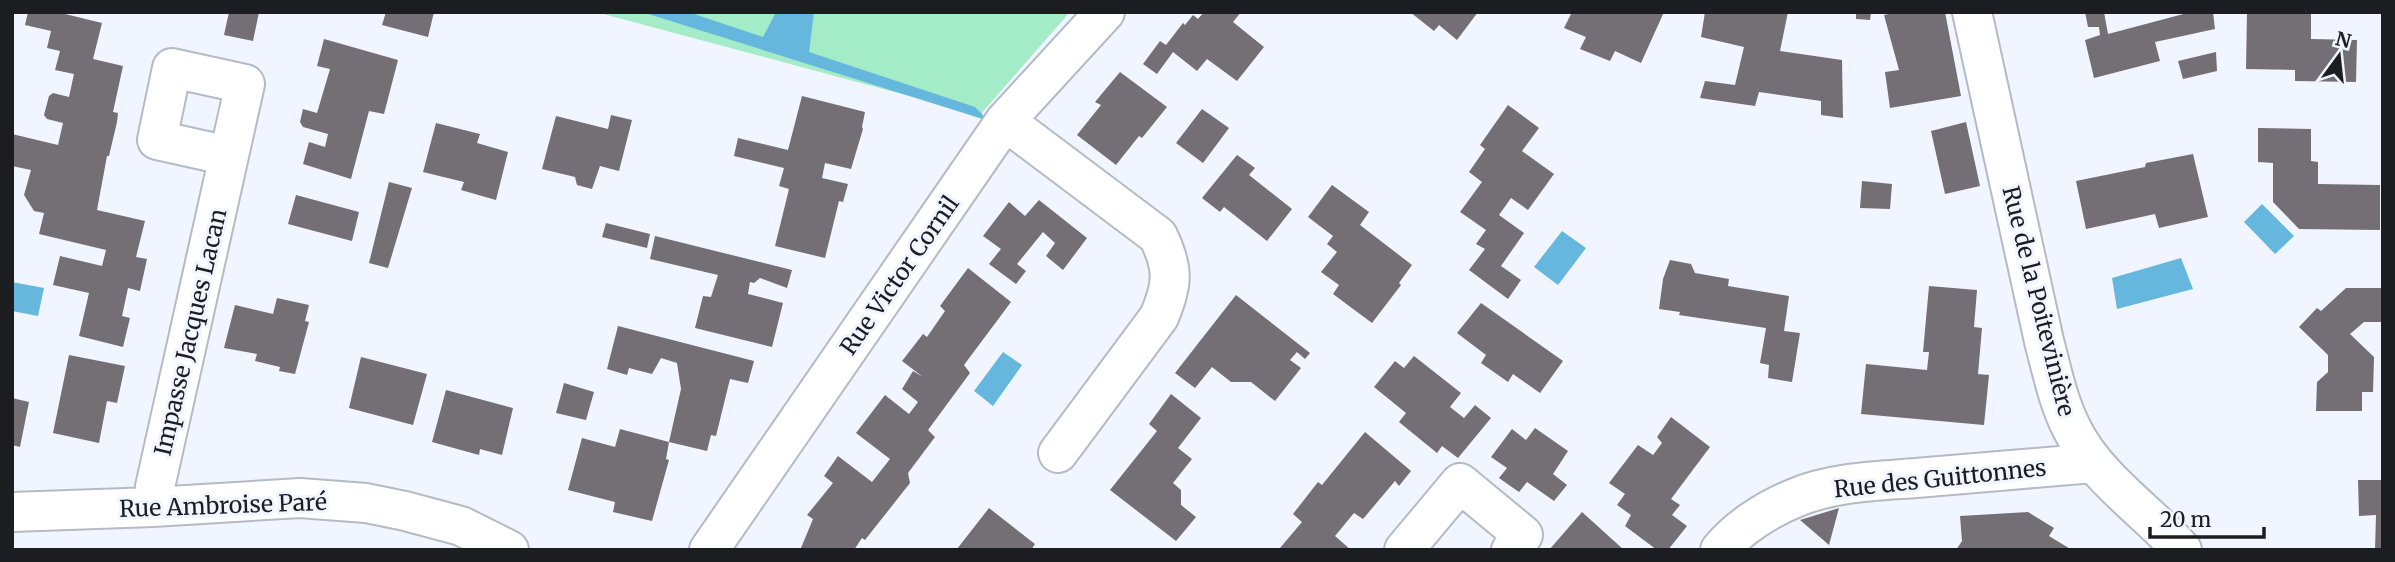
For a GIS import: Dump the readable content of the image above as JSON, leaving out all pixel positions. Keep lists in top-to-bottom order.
{
  "streets": {
    "street": [
      "Rue Victor Cornil",
      "Rue de la Poitevinière",
      "Impasse Jacques Lacan",
      "Rue des Guittonnes",
      "Rue Ambroise Paré"
    ]
  },
  "crossings": [
    ["Rue de la Poitevinière", "Rue des Guittonnes"],
    ["Impasse Jacques Lacan", "Rue Ambroise Paré"]
  ],
  "scale_bar": "20 m",
  "north": "top"
}
